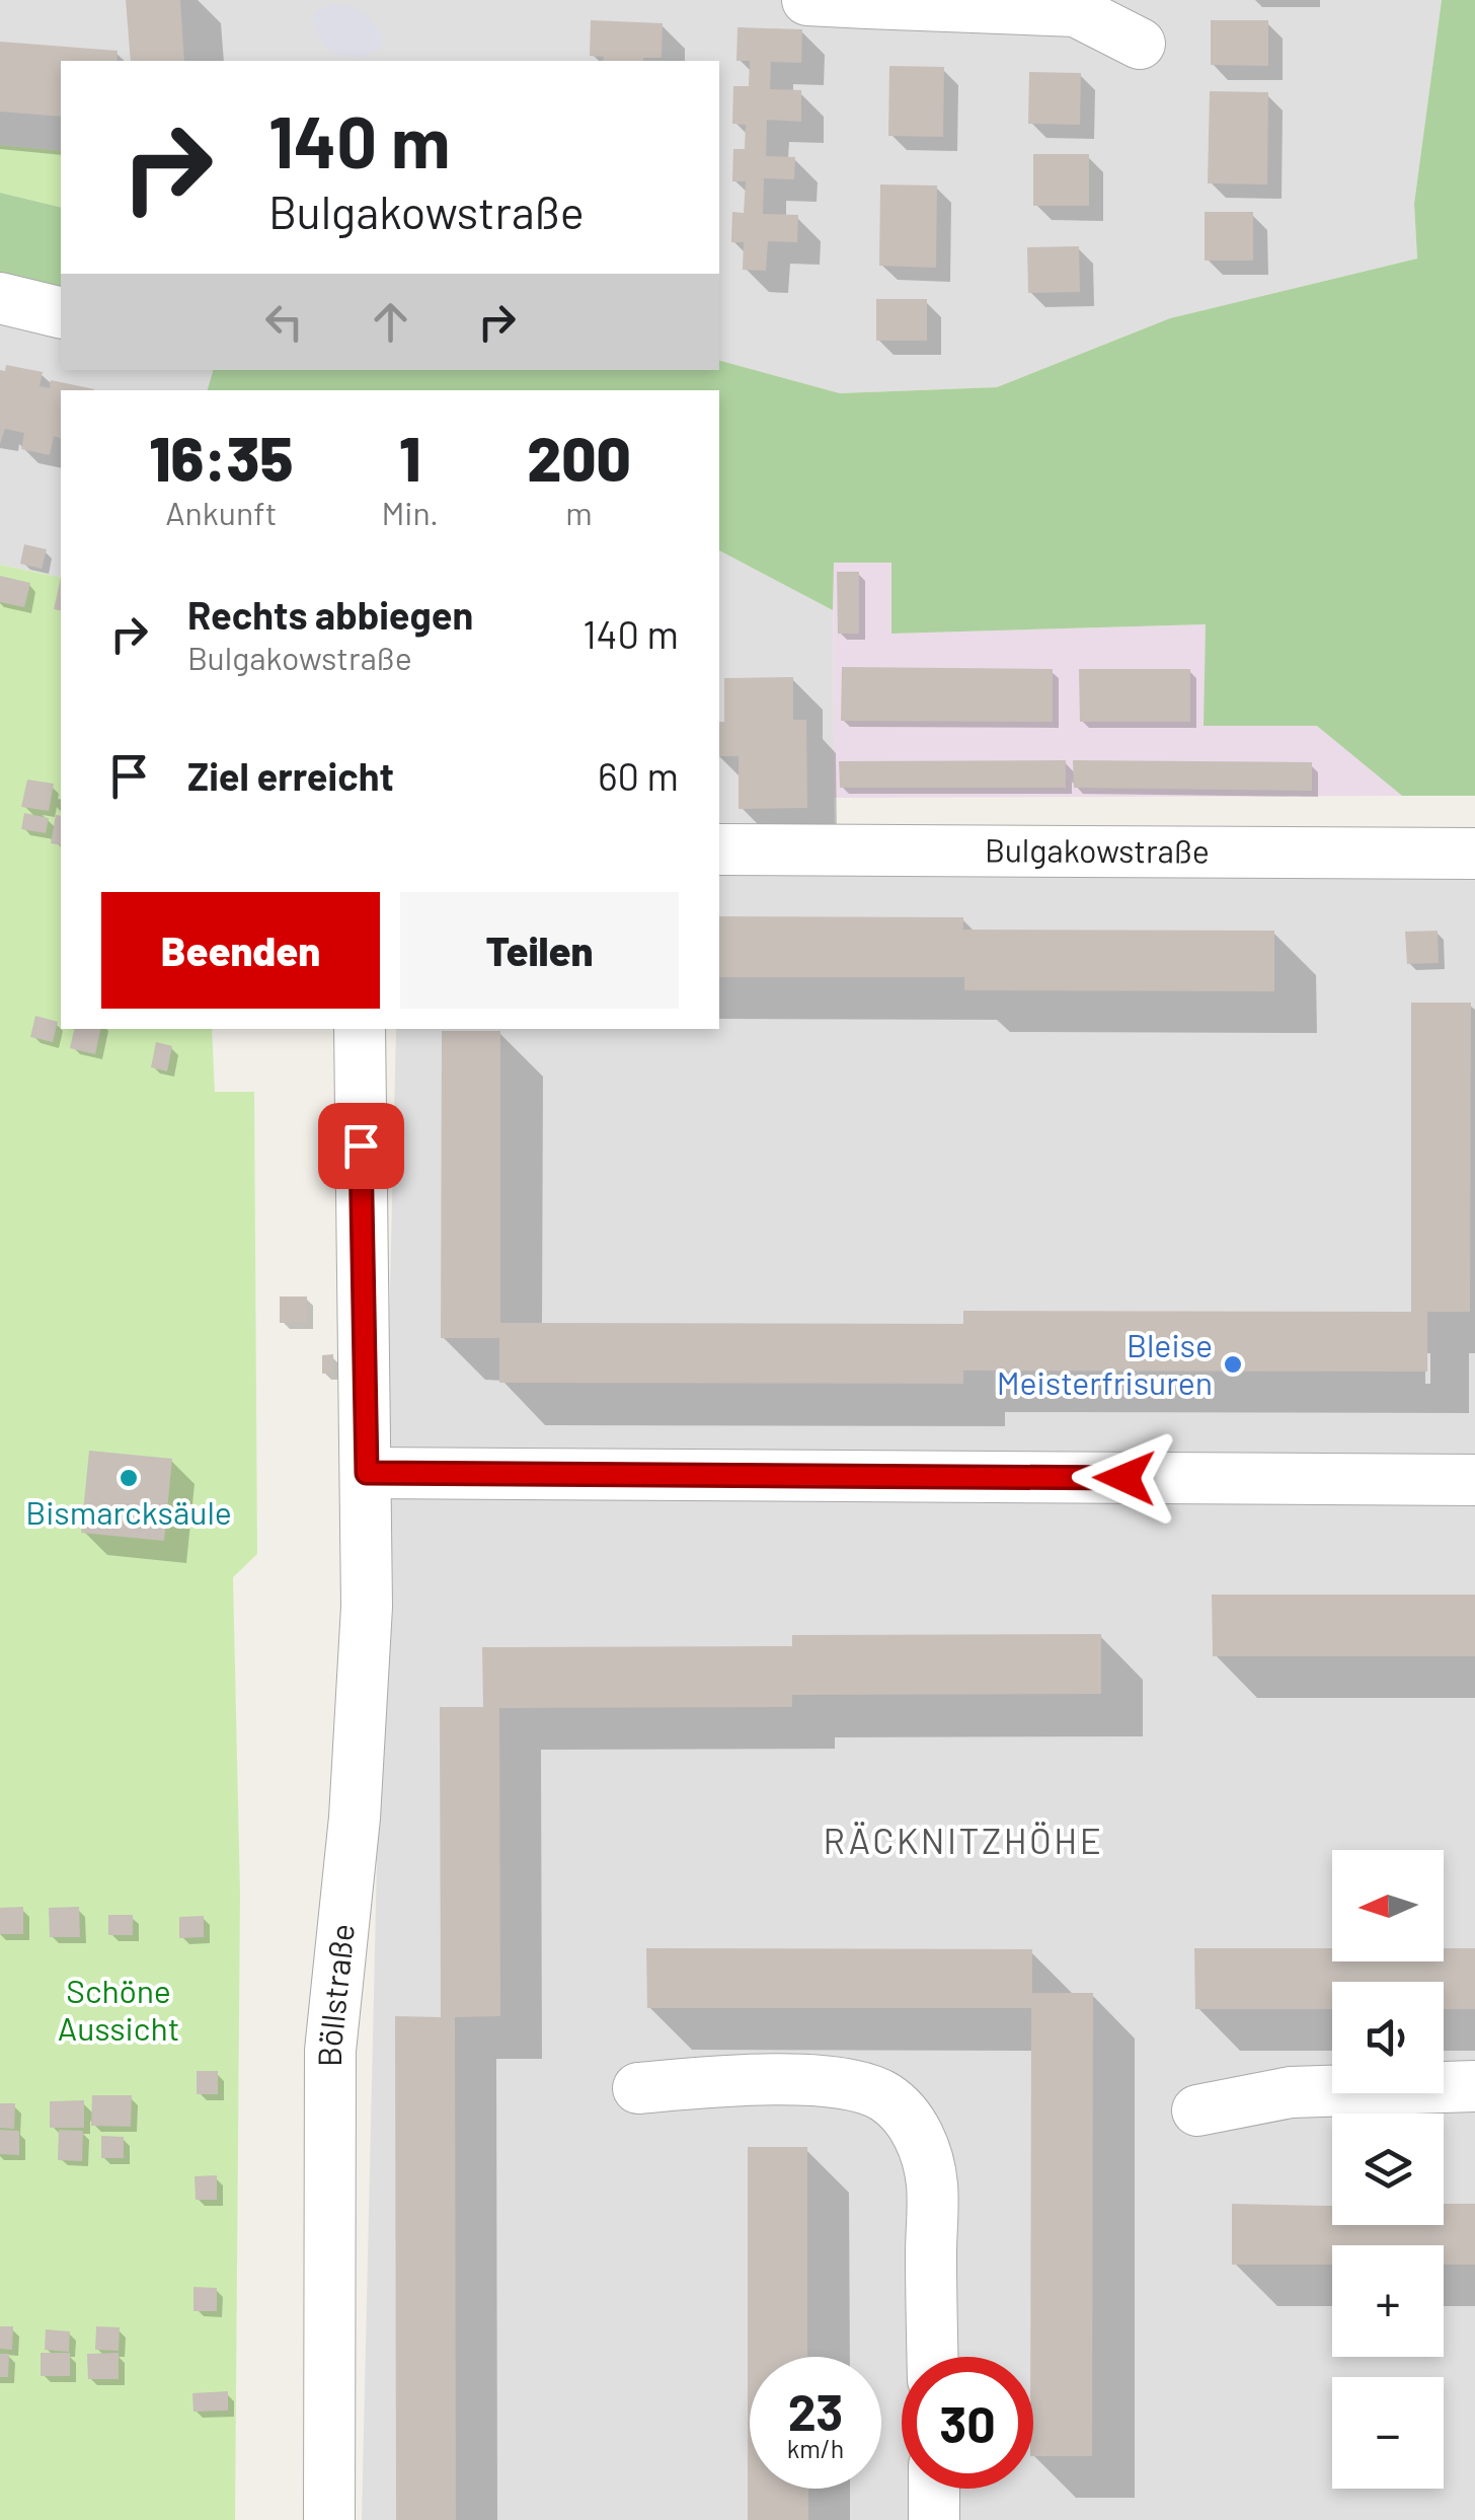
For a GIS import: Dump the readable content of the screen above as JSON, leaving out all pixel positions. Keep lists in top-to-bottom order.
{
  "streets": {
    "street": ["Bulgakowstraße", "Böllstraße"]
  },
  "districts": ["RÄCKNITZHÖHE"],
  "parks": ["Schöne Aussicht"],
  "places": ["Bleise Meisterfrisuren", "Bismarcksäule"],
  "north": "left",
  "page": {
    "turn": ["140 m", "Bulgakowstraße"],
    "eta": [
      "16:35",
      "Ankunft",
      "1",
      "Min.",
      "200",
      "m"
    ],
    "list": [
      {
        "name": "Rechts abbiegen",
        "note": "Bulgakowstraße",
        "value": "140 m"
      },
      {
        "name": "Ziel erreicht",
        "value": "60 m"
      }
    ],
    "buttons": ["Beenden", "Teilen"],
    "map_buttons": ["+", "−"],
    "speed": "23 km/h",
    "limit": "30"
  }
}
